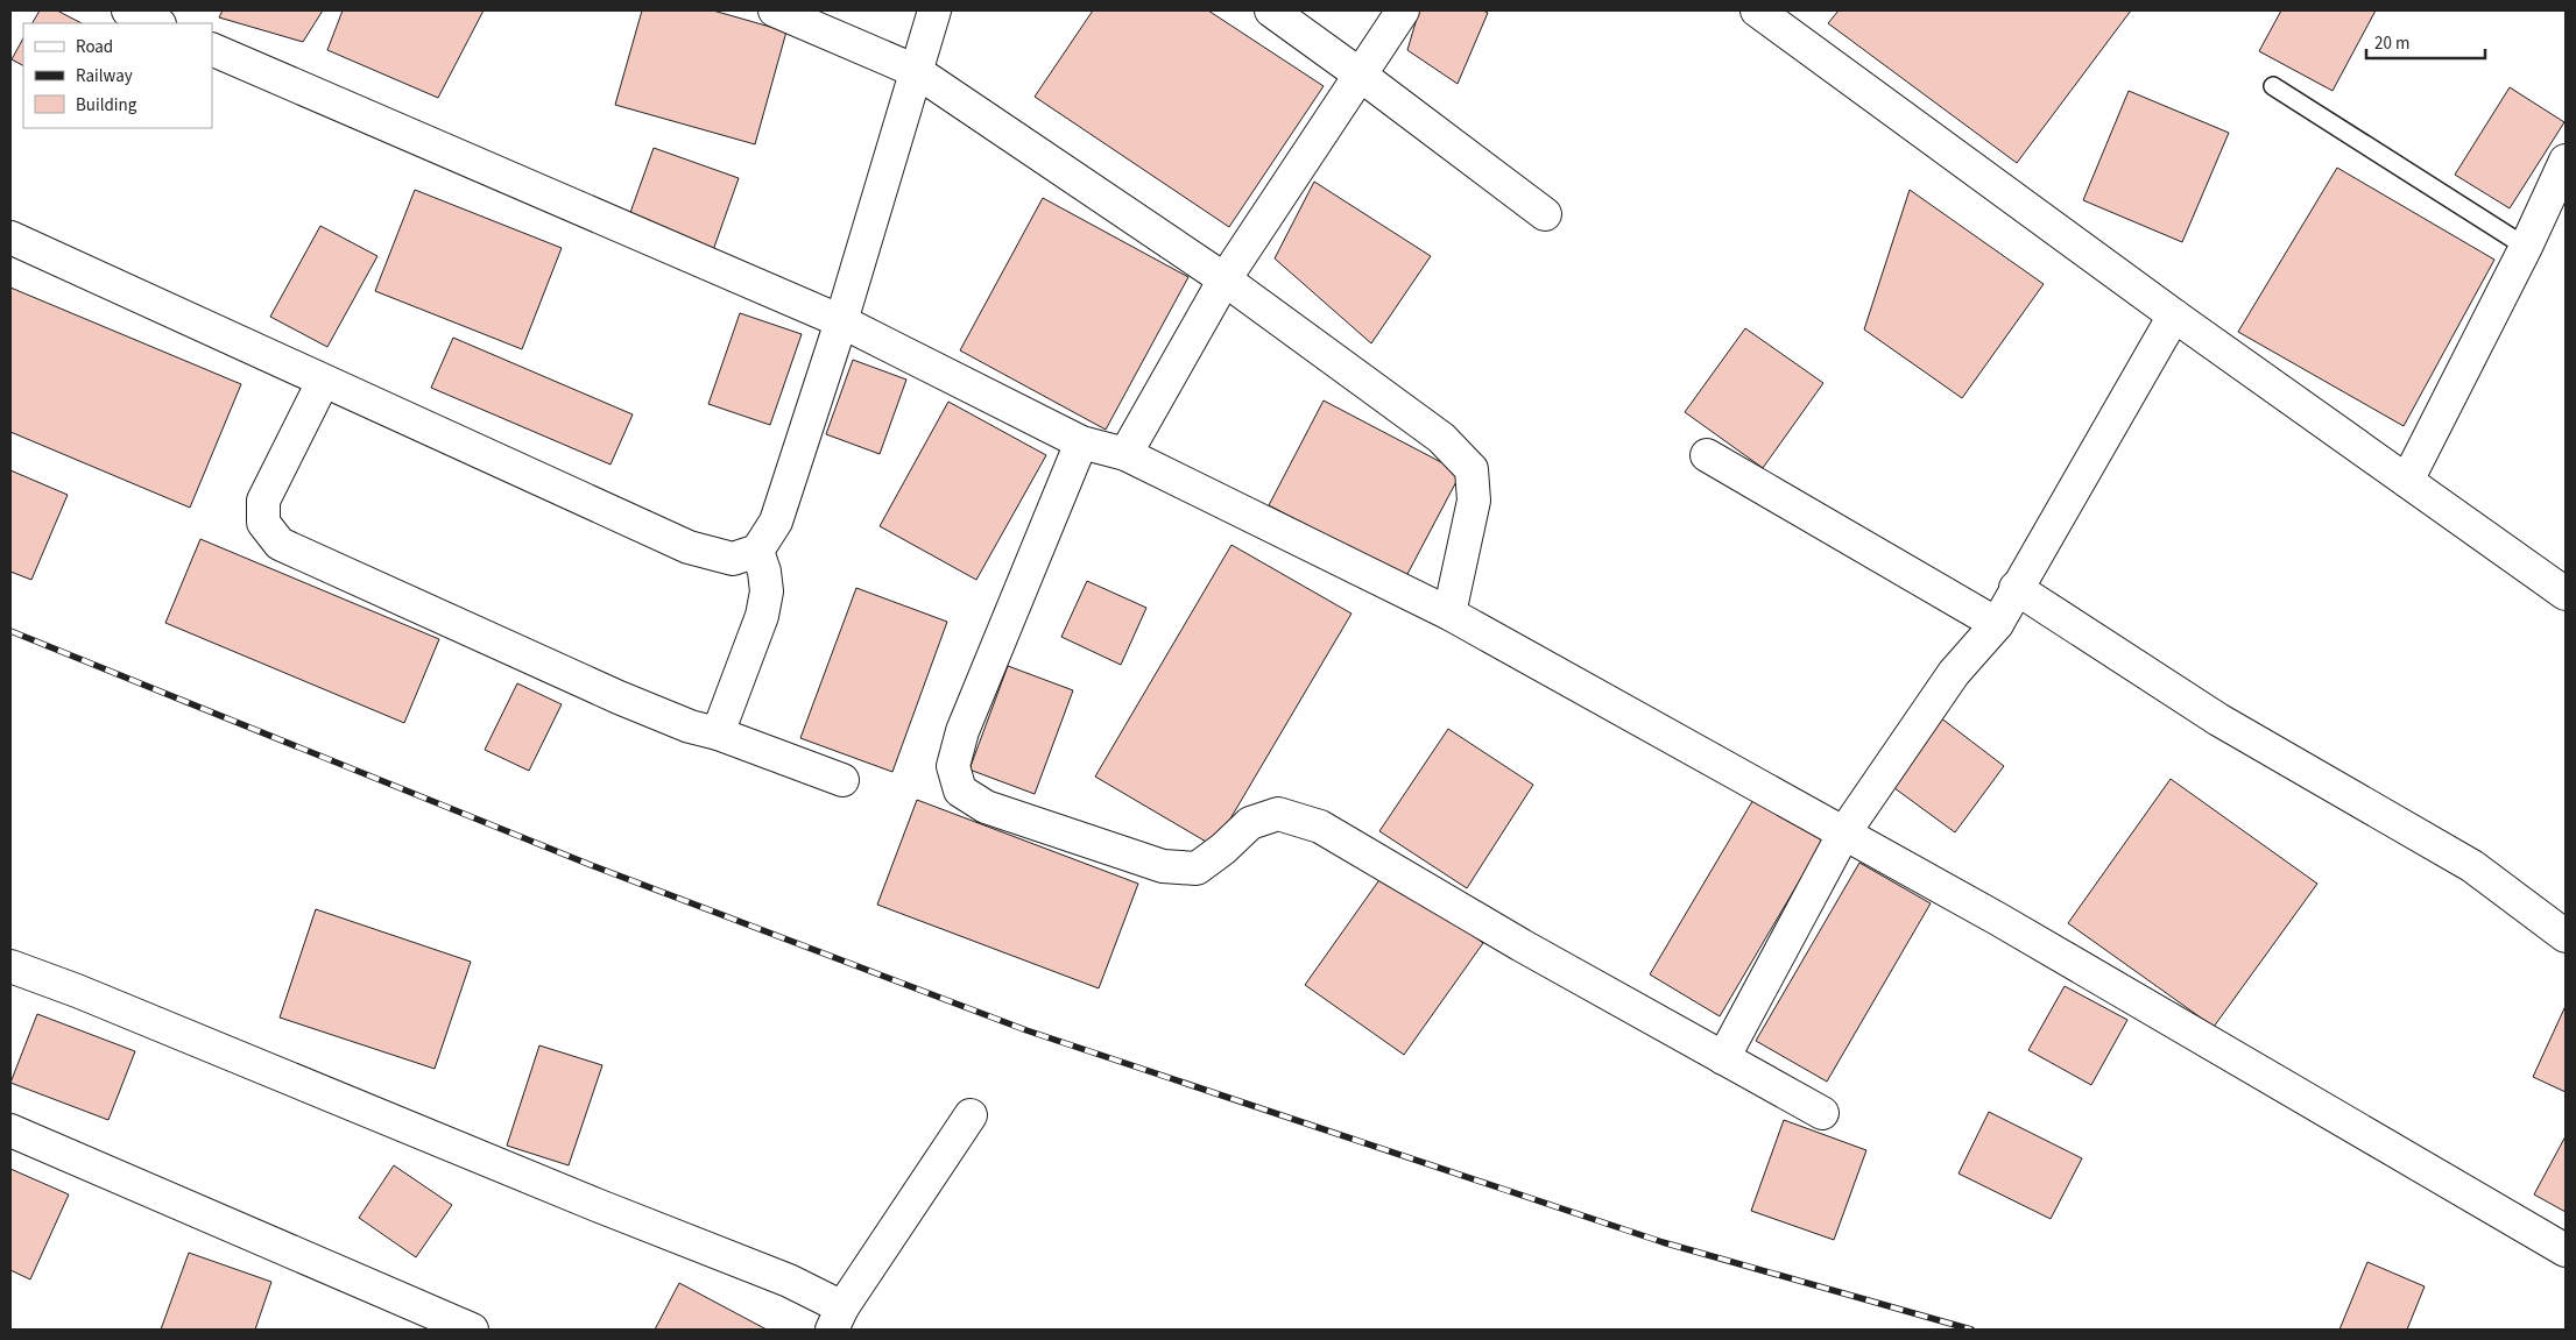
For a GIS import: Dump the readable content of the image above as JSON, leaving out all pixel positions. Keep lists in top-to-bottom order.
{
  "legend": ["Road", "Railway", "Building"],
  "scale_bar": "20 m"
}
